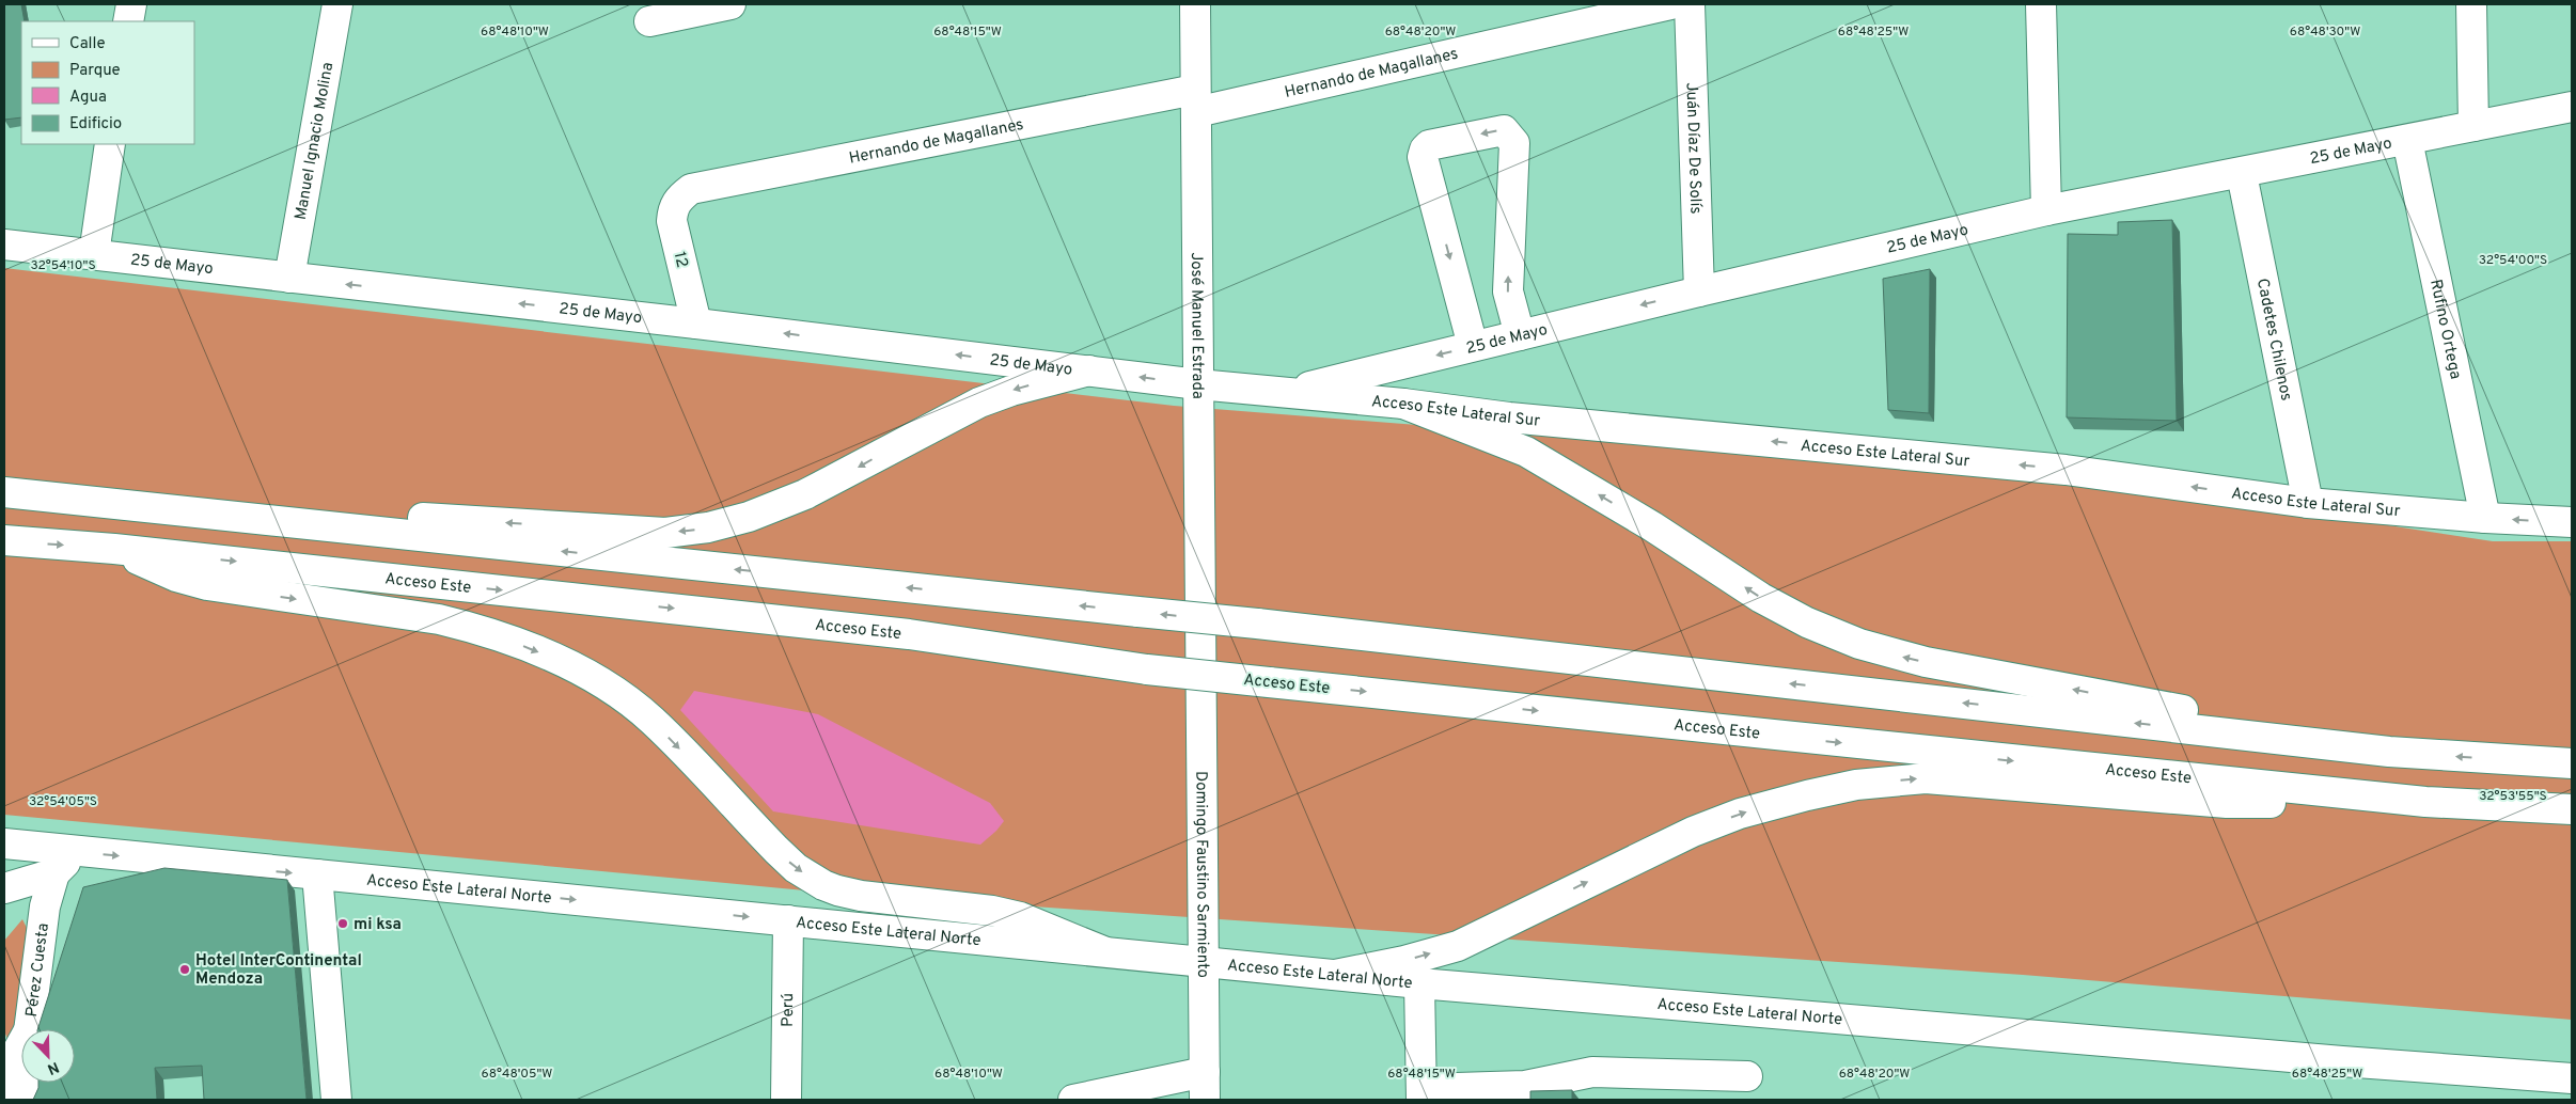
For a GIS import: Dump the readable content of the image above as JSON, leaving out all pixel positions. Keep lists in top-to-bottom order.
{
  "streets": {
    "main road": [
      "Hernando de Magallanes",
      "Manuel Ignacio Molina",
      "Juán Díaz De Solís",
      "25 de Mayo",
      "12",
      "José Manuel Estrada",
      "Rufino Ortega",
      "Cadetes Chilenos",
      "Acceso Este Lateral Sur",
      "Acceso Este",
      "Domingo Faustino Sarmiento",
      "Acceso Este Lateral Norte",
      "Pérez Cuesta",
      "Perú"
    ]
  },
  "crossings": [
    ["Hernando de Magallanes", "12"],
    ["Hernando de Magallanes", "José Manuel Estrada"],
    ["Manuel Ignacio Molina", "25 de Mayo"],
    ["Juán Díaz De Solís", "25 de Mayo"],
    ["25 de Mayo", "12"],
    ["25 de Mayo", "José Manuel Estrada"],
    ["25 de Mayo", "Rufino Ortega"],
    ["25 de Mayo", "Cadetes Chilenos"],
    ["25 de Mayo", "Acceso Este Lateral Sur"],
    ["José Manuel Estrada", "Acceso Este Lateral Sur"],
    ["José Manuel Estrada", "Domingo Faustino Sarmiento"],
    ["Rufino Ortega", "Acceso Este Lateral Sur"],
    ["Cadetes Chilenos", "Acceso Este Lateral Sur"],
    ["Domingo Faustino Sarmiento", "Acceso Este Lateral Norte"],
    ["Acceso Este Lateral Norte", "Perú"]
  ],
  "places": ["mi ksa", "Hotel InterContinental Mendoza"],
  "legend": [
    "Calle",
    "Parque",
    "Agua",
    "Edificio"
  ],
  "north": "bottom right",
  "coordinates": [
    "68°48'10\"W",
    "68°48'15\"W",
    "68°48'20\"W",
    "68°48'25\"W",
    "68°48'30\"W",
    "32°54'00\"S",
    "32°54'10\"S",
    "32°53'55\"S",
    "32°54'05\"S",
    "68°48'05\"W"
  ]
}
